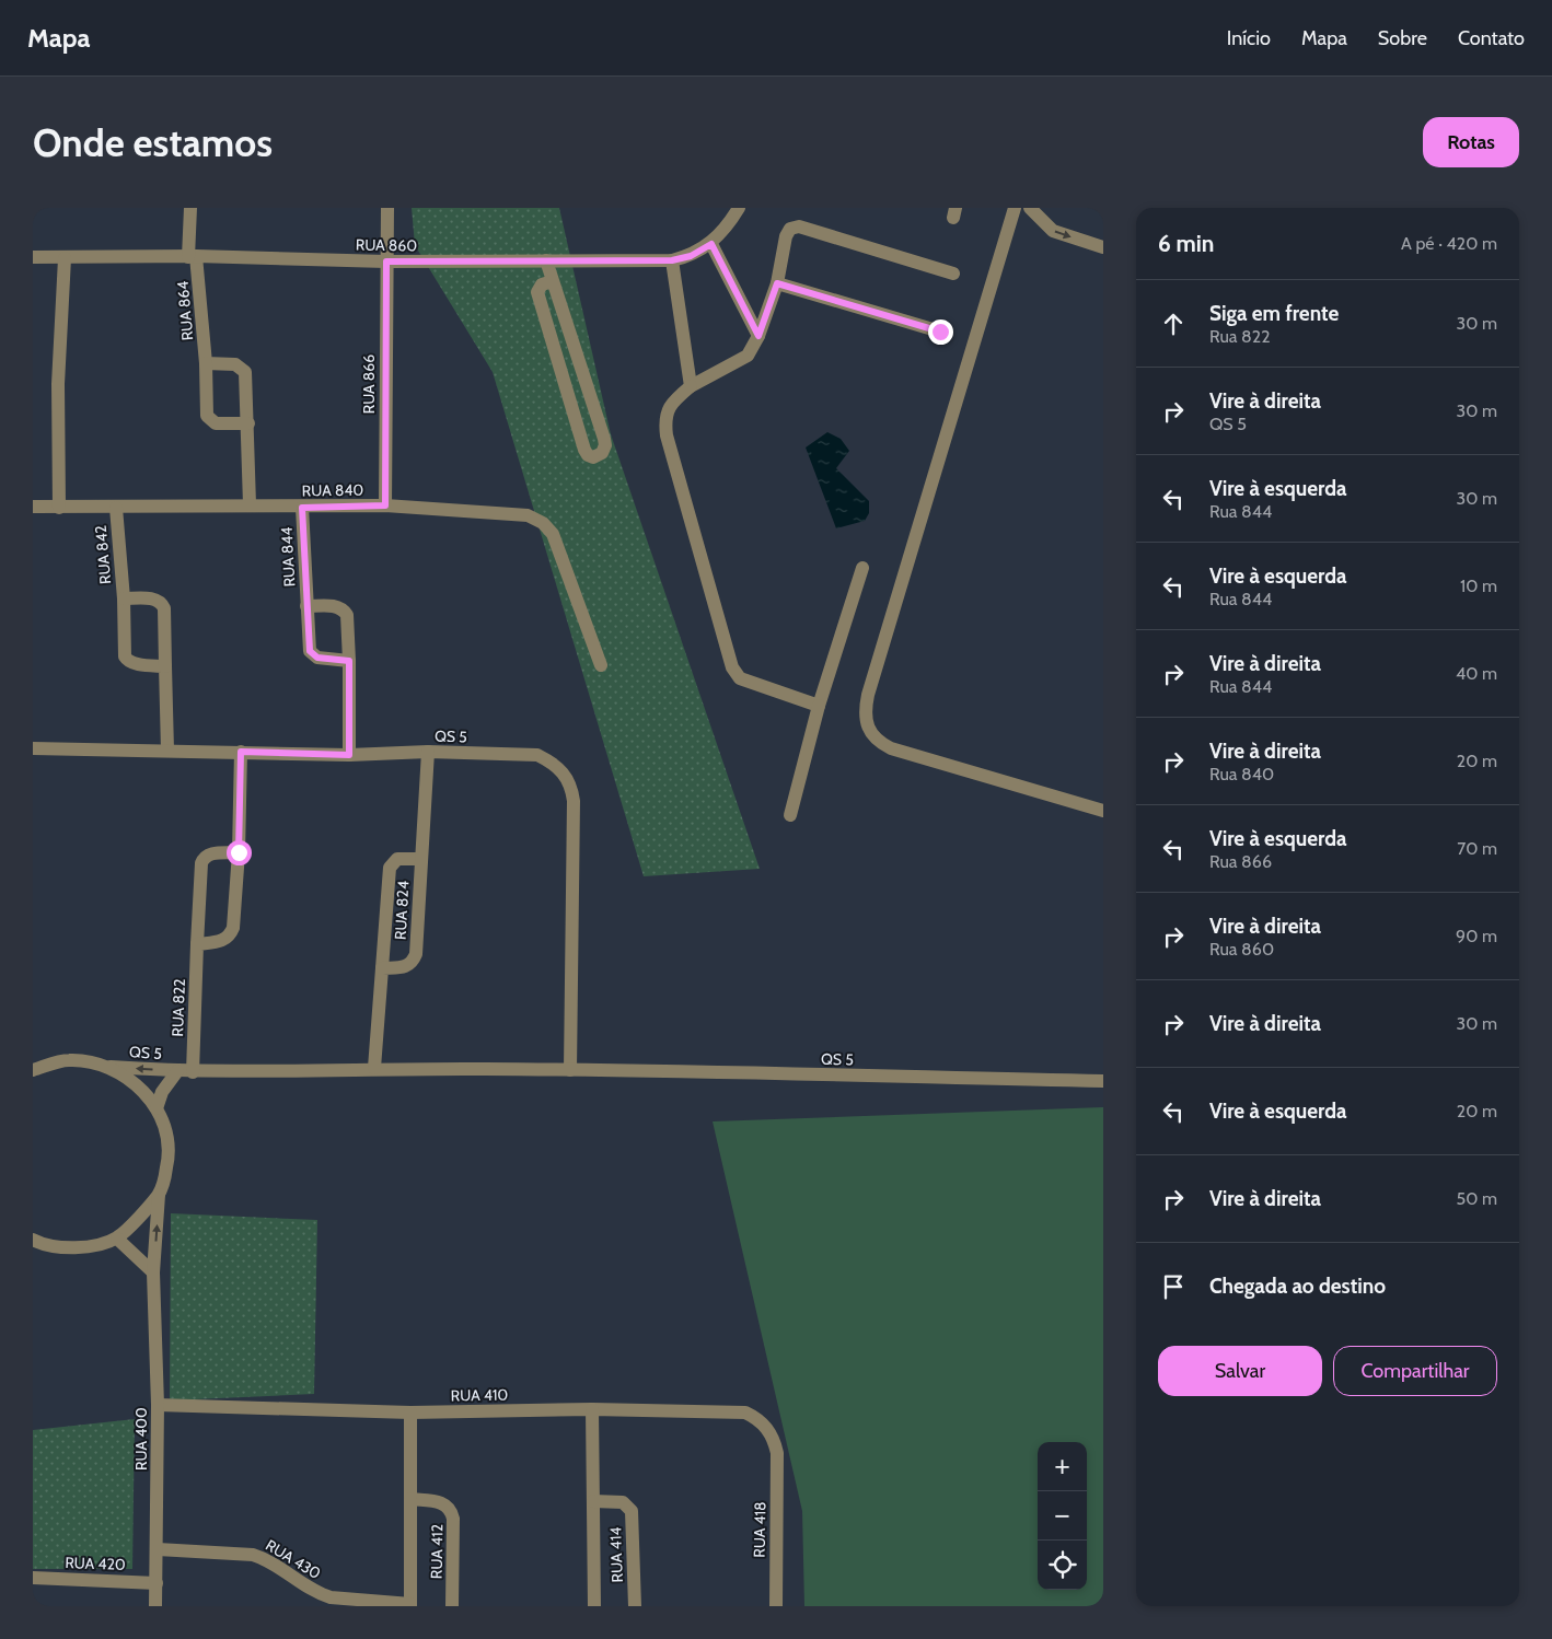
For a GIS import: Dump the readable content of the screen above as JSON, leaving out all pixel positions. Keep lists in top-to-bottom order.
{
  "streets": {
    "street": [
      "RUA 860",
      "RUA 864",
      "RUA 866",
      "RUA 840",
      "RUA 842",
      "RUA 844",
      "QS 5",
      "RUA 824",
      "RUA 822",
      "RUA 410",
      "RUA 400",
      "RUA 418",
      "RUA 412",
      "RUA 414",
      "RUA 430",
      "RUA 420"
    ]
  },
  "crossings": [
    ["RUA 860", "RUA 864"],
    ["RUA 860", "RUA 866"],
    ["RUA 866", "RUA 840"],
    ["RUA 840", "RUA 842"],
    ["RUA 840", "RUA 844"],
    ["RUA 842", "QS 5"],
    ["RUA 844", "QS 5"],
    ["QS 5", "RUA 824"],
    ["QS 5", "RUA 822"],
    ["RUA 410", "RUA 400"],
    ["RUA 410", "RUA 418"],
    ["RUA 410", "RUA 412"],
    ["RUA 410", "RUA 414"],
    ["RUA 400", "RUA 430"],
    ["RUA 400", "RUA 420"],
    ["RUA 412", "RUA 430"]
  ],
  "page": {
    "header": "Mapa",
    "nav": [
      "Início",
      "Mapa",
      "Sobre",
      "Contato"
    ],
    "buttons": [
      "Rotas",
      ["Salvar", "Compartilhar"]
    ],
    "title": "Onde estamos",
    "heading": ["6 min", "A pé · 420 m"],
    "list": [
      ["Siga em frente", "Rua 822", "30 m"],
      ["Vire à direita", "QS 5", "30 m"],
      ["Vire à esquerda", "Rua 844", "30 m"],
      ["Vire à esquerda", "Rua 844", "10 m"],
      ["Vire à direita", "Rua 844", "40 m"],
      ["Vire à direita", "Rua 840", "20 m"],
      ["Vire à esquerda", "Rua 866", "70 m"],
      ["Vire à direita", "Rua 860", "90 m"],
      ["Vire à direita", "30 m"],
      ["Vire à esquerda", "20 m"],
      ["Vire à direita", "50 m"],
      "Chegada ao destino"
    ],
    "map_buttons": ["+", "−"]
  }
}
